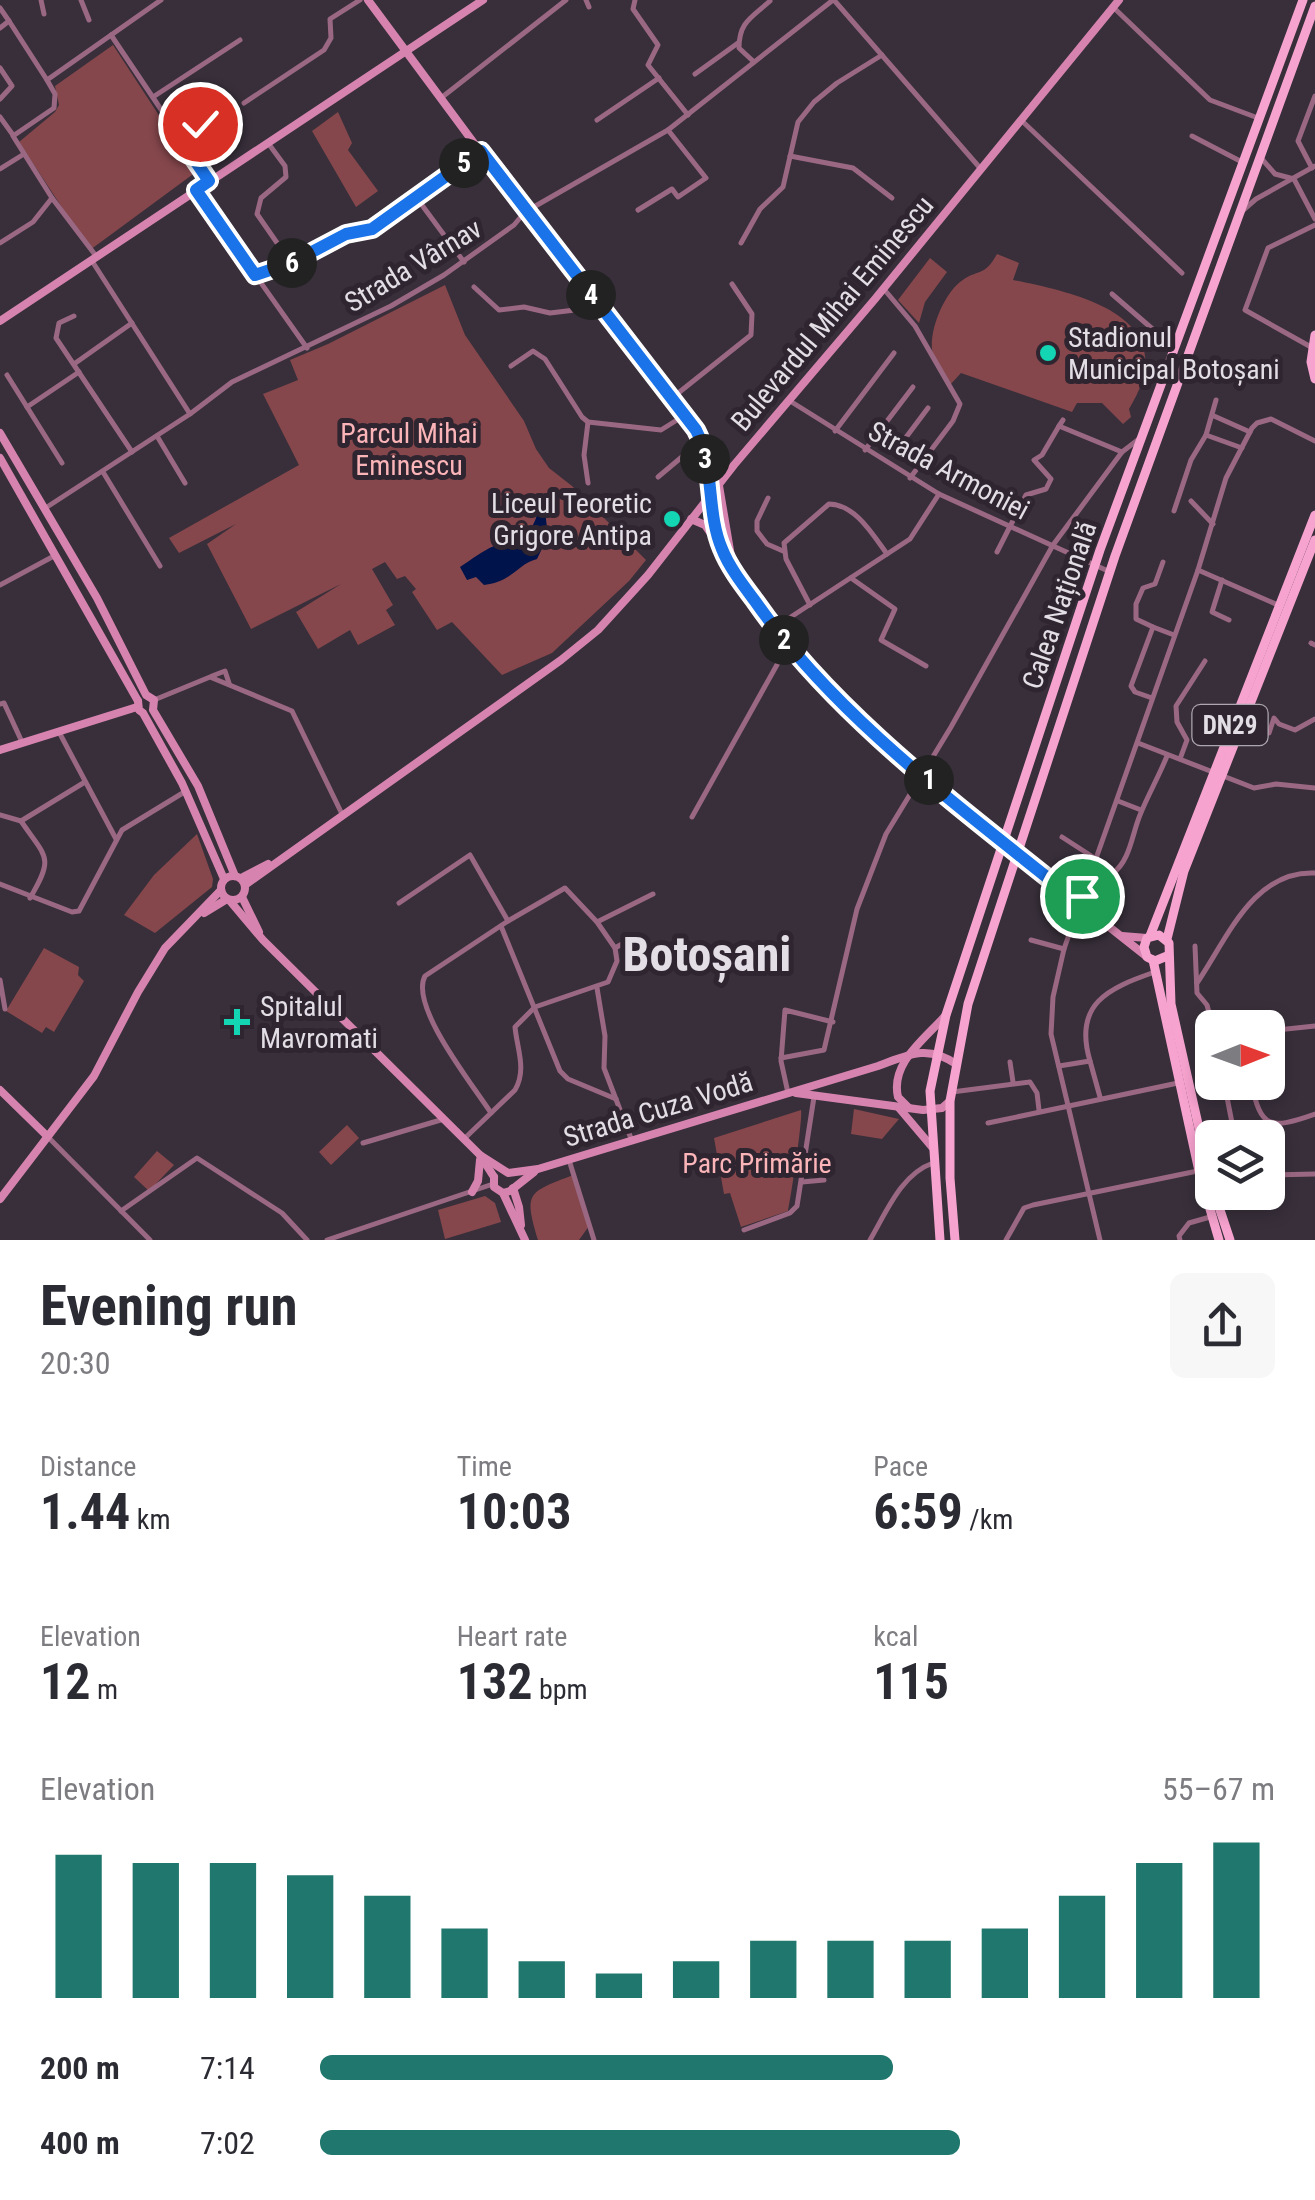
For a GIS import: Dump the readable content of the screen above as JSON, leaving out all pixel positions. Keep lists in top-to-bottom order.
{
  "streets": {
    "main road": [
      "Bulevardul Mihai Eminescu",
      "Calea Națională",
      "DN29",
      "Strada Cuza Vodă"
    ],
    "street": ["Strada Vârnav", "Strada Armoniei"]
  },
  "crossings": [
    ["Bulevardul Mihai Eminescu", "Strada Armoniei"],
    ["Strada Armoniei", "Calea Națională"],
    ["Calea Națională", "Strada Cuza Vodă"]
  ],
  "districts": ["Botoșani"],
  "parks": ["Parcul Mihai Eminescu", "Parc Primărie"],
  "places": {
    "other": ["Stadionul Municipal Botoșani", "Liceul Teoretic Grigore Antipa"],
    "health": ["Spitalul Mavromati"]
  },
  "north": "right",
  "page": {
    "pins": [
      "5",
      "6",
      "4",
      "3",
      "2",
      "1"
    ],
    "heading": ["Evening run", "20:30"],
    "stats": [
      ["Distance", "1.44 km"],
      ["Time", "10:03"],
      ["Pace", "6:59 /km"],
      ["Elevation", "12 m"],
      ["Heart rate", "132 bpm"],
      ["kcal", "115"]
    ],
    "chart": ["Elevation", "55–67 m"],
    "list": [
      {
        "name": "200 m",
        "note": "7:14"
      },
      {
        "name": "400 m",
        "note": "7:02"
      }
    ]
  }
}
